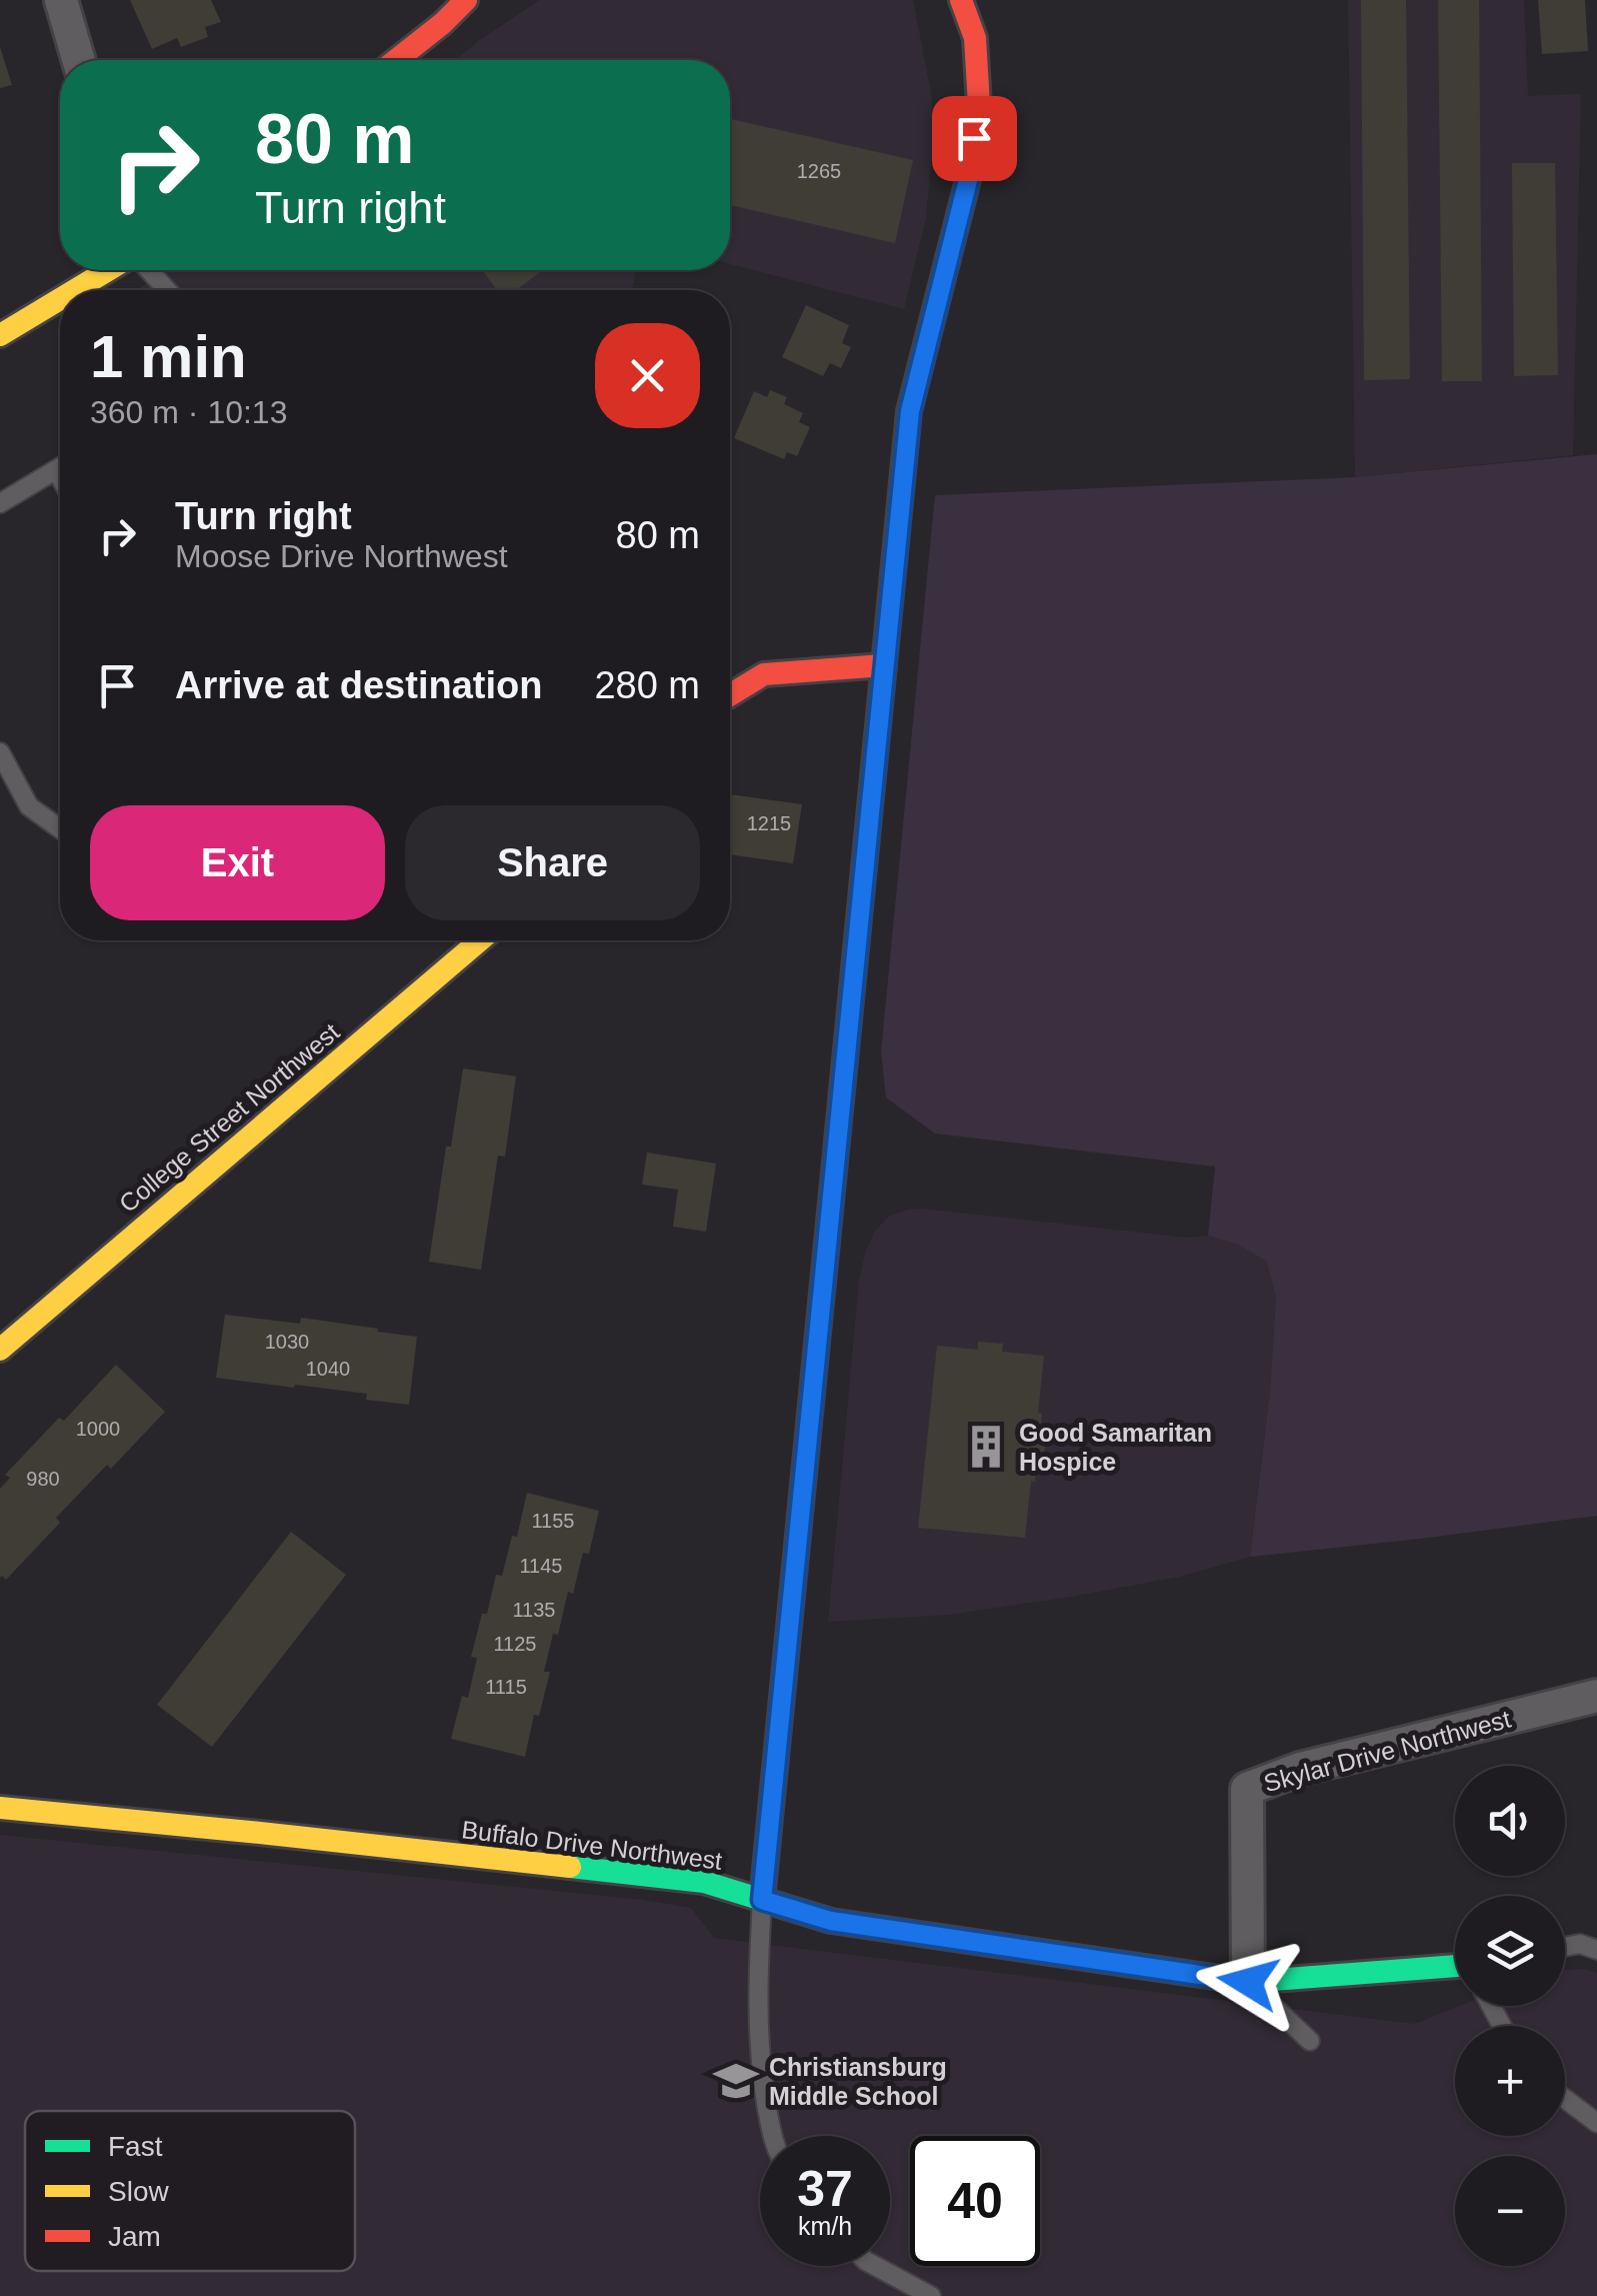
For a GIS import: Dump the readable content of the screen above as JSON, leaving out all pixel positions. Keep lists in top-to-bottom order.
{
  "streets": {
    "street": ["College Street Northwest", "Skylar Drive Northwest", "Buffalo Drive Northwest"]
  },
  "crossings": [
    ["Skylar Drive Northwest", "Buffalo Drive Northwest"]
  ],
  "places": {
    "building": ["Good Samaritan Hospice"],
    "school or university": ["Christiansburg Middle School"]
  },
  "house_numbers": [
    "1265",
    "1215",
    "1030",
    "1040",
    "1000",
    "980",
    "1155",
    "1145",
    "1135",
    "1125",
    "1115"
  ],
  "legend": ["Fast", "Slow", "Jam"],
  "page": {
    "turn": ["80 m", "Turn right"],
    "heading": ["1 min", "360 m · 10:13"],
    "list": [
      {
        "name": "Turn right",
        "note": "Moose Drive Northwest",
        "value": "80 m"
      },
      {
        "name": "Arrive at destination",
        "value": "280 m"
      }
    ],
    "buttons": ["Exit", "Share"],
    "map_buttons": ["+", "−"],
    "speed": "37 km/h",
    "limit": "40"
  }
}
